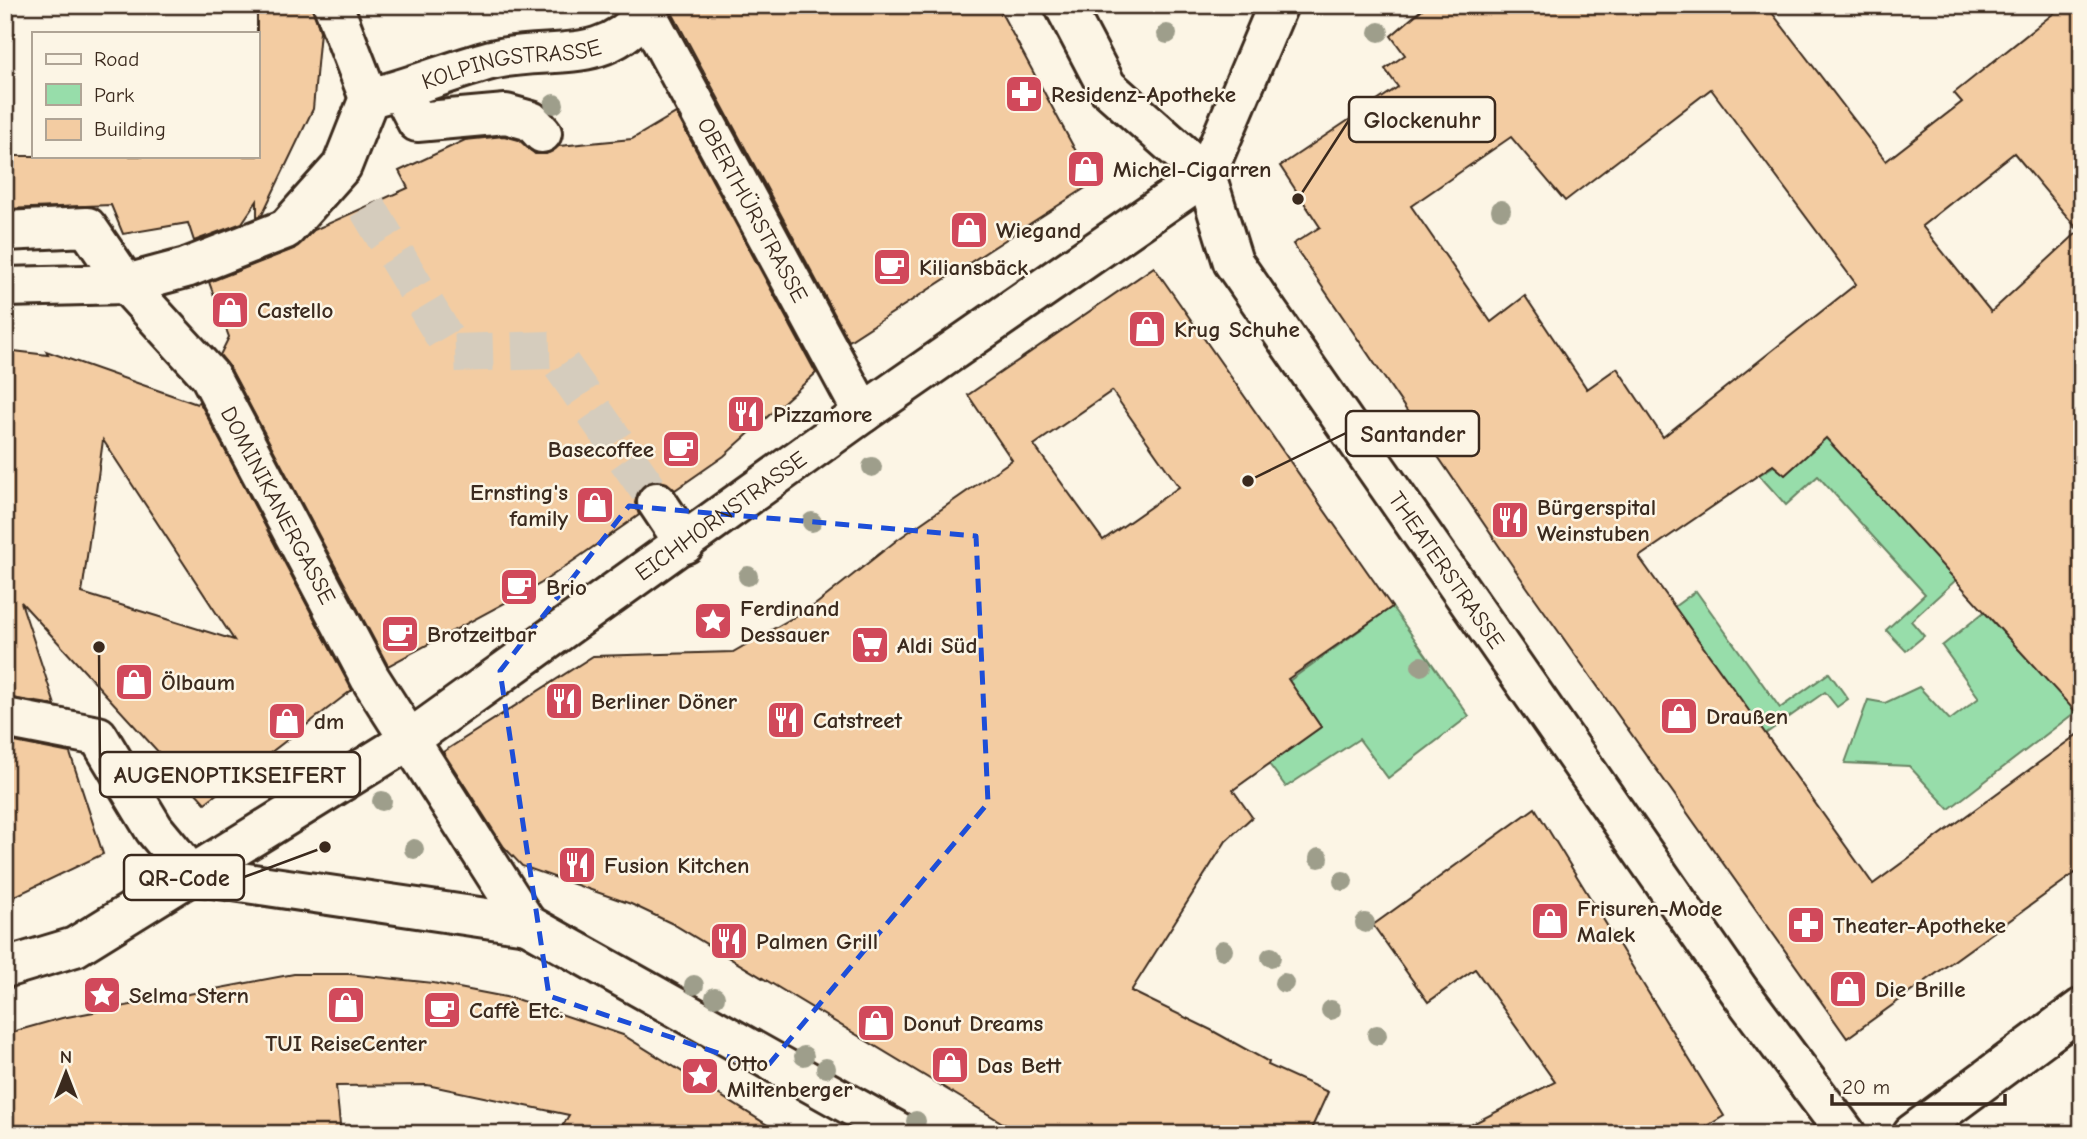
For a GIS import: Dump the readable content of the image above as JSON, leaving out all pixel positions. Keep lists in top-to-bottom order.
{
  "streets": {
    "street": [
      "KOLPINGSTRASSE",
      "OBERTHÜRSTRASSE",
      "DOMINIKANERGASSE",
      "EICHHORNSTRASSE",
      "THEATERSTRASSE"
    ]
  },
  "crossings": [
    ["KOLPINGSTRASSE", "OBERTHÜRSTRASSE"],
    ["OBERTHÜRSTRASSE", "EICHHORNSTRASSE"],
    ["DOMINIKANERGASSE", "EICHHORNSTRASSE"],
    ["EICHHORNSTRASSE", "THEATERSTRASSE"]
  ],
  "places": {
    "pharmacy": ["Residenz-Apotheke", "Theater-Apotheke"],
    "shop": [
      "Michel-Cigarren",
      "Wiegand",
      "Castello",
      "Krug Schuhe",
      "Ernsting's family",
      "Ölbaum",
      "Draußen",
      "dm",
      "Frisuren-Mode Malek",
      "Die Brille",
      "TUI ReiseCenter",
      "Donut Dreams",
      "Das Bett"
    ],
    "other": [
      "Glockenuhr",
      "Santander",
      "AUGENOPTIKSEIFERT",
      "QR-Code"
    ],
    "cafe": [
      "Kiliansbäck",
      "Basecoffee",
      "Brio",
      "Brotzeitbar",
      "Caffè Etc."
    ],
    "restaurant": [
      "Pizzamore",
      "Bürgerspital Weinstuben",
      "Berliner Döner",
      "Catstreet",
      "Fusion Kitchen",
      "Palmen Grill"
    ],
    "place": ["Ferdinand Dessauer", "Selma Stern", "Otto Miltenberger"],
    "supermarket": ["Aldi Süd"]
  },
  "legend": ["Road", "Park", "Building"],
  "scale_bar": "20 m",
  "north": "top"
}
